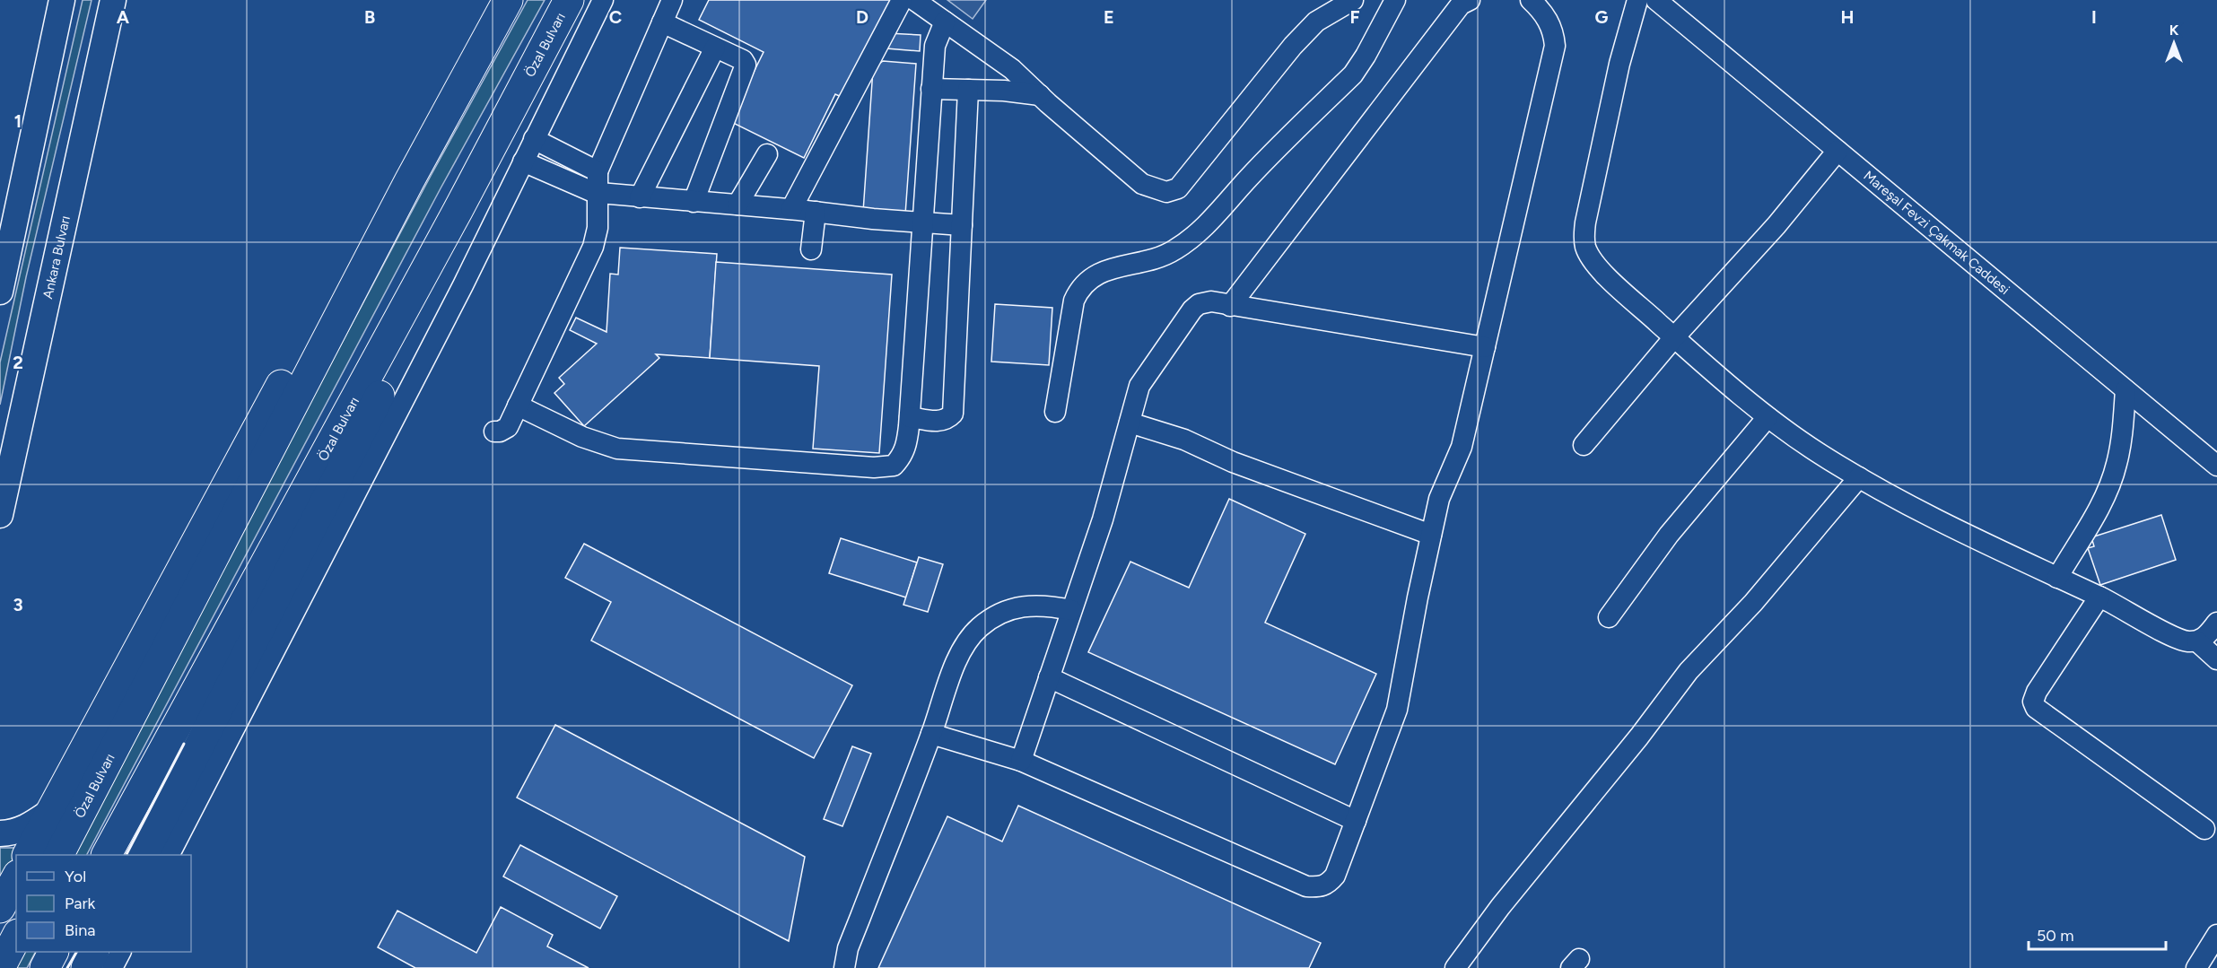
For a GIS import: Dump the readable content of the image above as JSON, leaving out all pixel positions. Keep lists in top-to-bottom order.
{
  "streets": {
    "highway": ["Özal Bulvarı"],
    "main road": ["Ankara Bulvarı"],
    "street": ["Mareşal Fevzi Çakmak Caddesi"]
  },
  "legend": ["Yol", "Park", "Bina"],
  "scale_bar": "50 m",
  "north": "top",
  "grid": {
    "columns": [
      "A",
      "B",
      "C",
      "D",
      "E",
      "F",
      "G",
      "H",
      "I"
    ],
    "rows": ["1", "2", "3"]
  }
}
